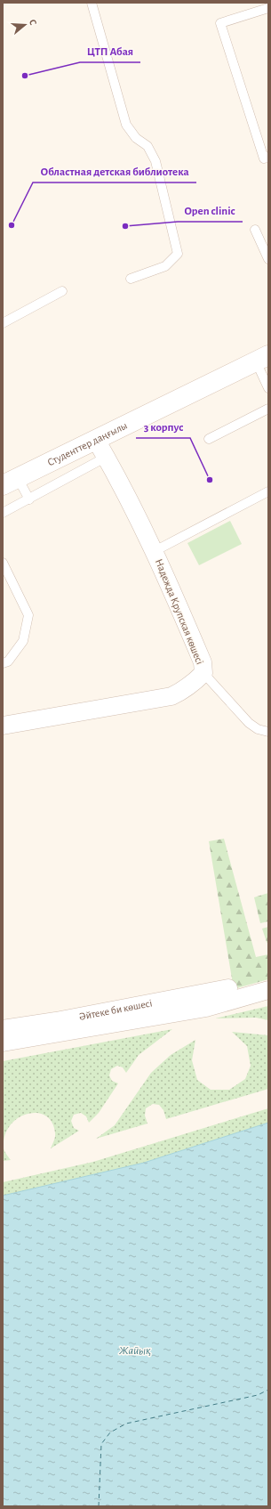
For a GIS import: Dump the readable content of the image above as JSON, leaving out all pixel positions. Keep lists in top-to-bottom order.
{
  "streets": {
    "street": ["Студенттер даңғылы", "Надежда Крупская көшесі", "Әйтеке би көшесі"]
  },
  "crossings": [
    ["Студенттер даңғылы", "Надежда Крупская көшесі"]
  ],
  "water": ["Жайық"],
  "places": [
    "ЦТП Абая",
    "Областная детская библиотека",
    "Open clinic",
    "3 корпус"
  ],
  "north": "right"
}
